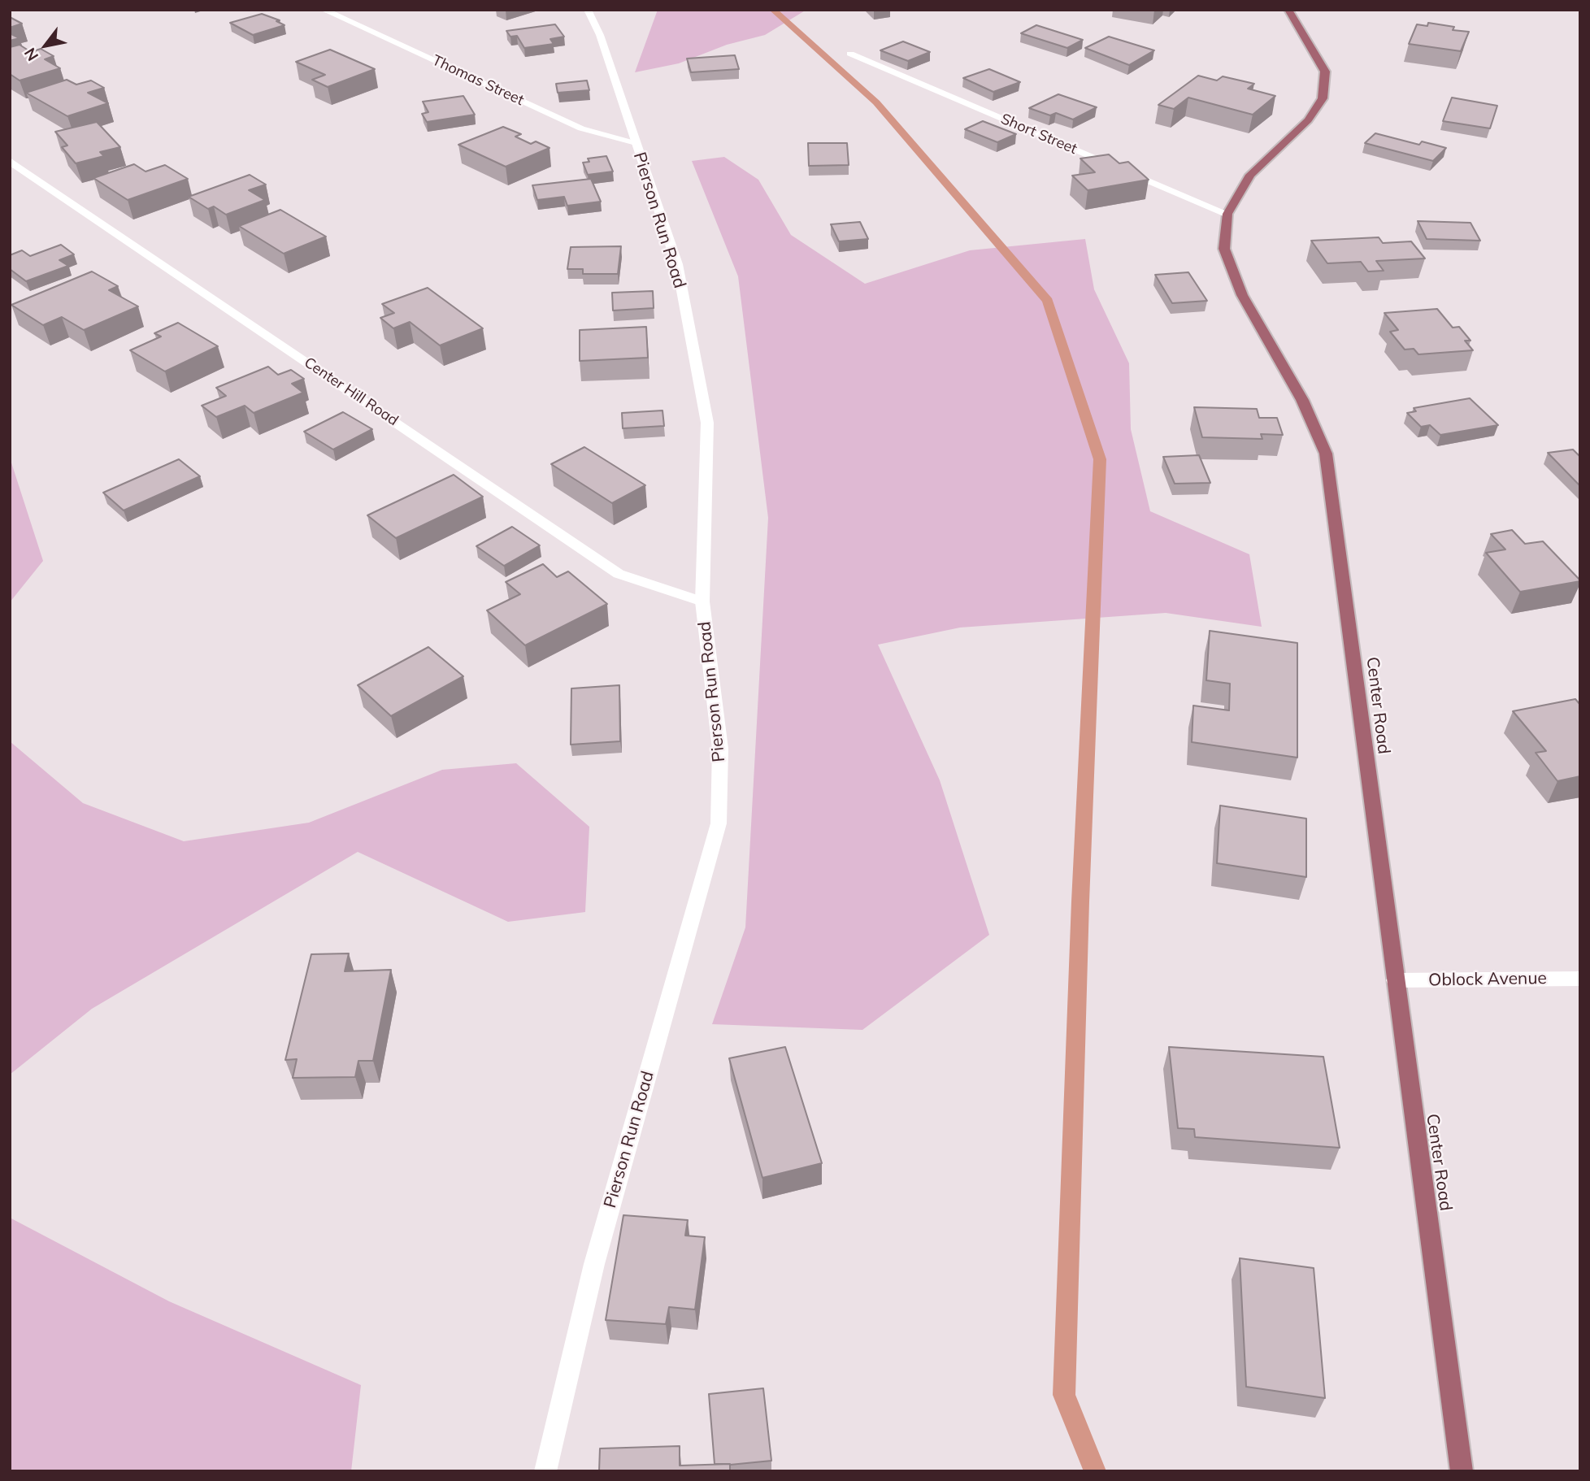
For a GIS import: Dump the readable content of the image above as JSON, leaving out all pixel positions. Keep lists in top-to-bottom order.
{
  "streets": {
    "main road": ["Center Road"],
    "street": [
      "Thomas Street",
      "Short Street",
      "Pierson Run Road",
      "Center Hill Road",
      "Oblock Avenue"
    ]
  },
  "crossings": [
    ["Thomas Street", "Pierson Run Road"],
    ["Short Street", "Center Road"],
    ["Pierson Run Road", "Center Hill Road"],
    ["Center Road", "Oblock Avenue"]
  ],
  "north": "bottom left"
}
